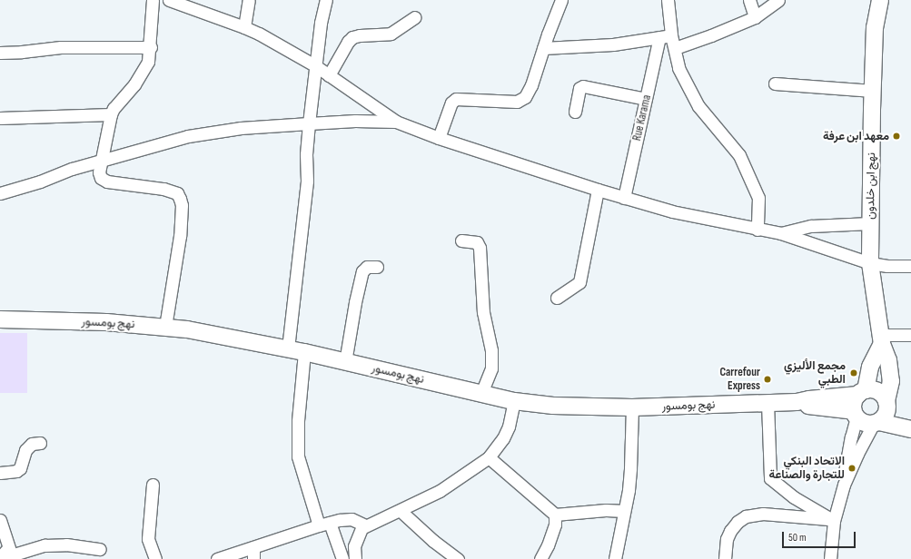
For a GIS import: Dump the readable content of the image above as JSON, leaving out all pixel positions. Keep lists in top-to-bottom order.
{
  "streets": {
    "main road": ["نهج ابن خلدون", "نهج بومسور"],
    "street": ["Rue Karama"]
  },
  "crossings": [
    ["نهج ابن خلدون", "نهج بومسور"]
  ],
  "places": [
    "معهد ابن عرفة",
    "مجمع الأليزي الطبي",
    "Carrefour Express",
    "الاتحاد البنكي للتجارة والصناعة"
  ],
  "scale_bar": "50 m"
}
